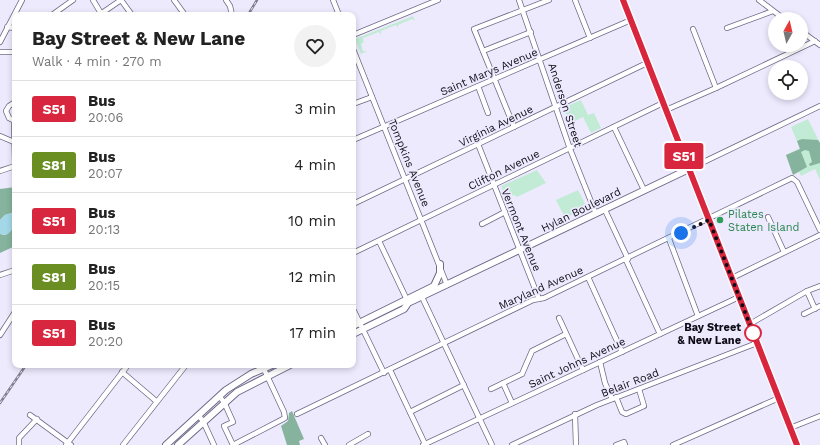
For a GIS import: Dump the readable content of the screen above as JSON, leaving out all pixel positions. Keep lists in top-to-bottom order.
{
  "streets": {
    "main road": ["Hylan Boulevard"],
    "street": [
      "Saint Marys Avenue",
      "Anderson Street",
      "Virginia Avenue",
      "Tompkins Avenue",
      "Clifton Avenue",
      "Vermont Avenue",
      "Maryland Avenue",
      "Saint Johns Avenue",
      "Belair Road"
    ]
  },
  "crossings": [
    ["Saint Marys Avenue", "Anderson Street"],
    ["Saint Marys Avenue", "Tompkins Avenue"],
    ["Anderson Street", "Virginia Avenue"],
    ["Anderson Street", "Clifton Avenue"],
    ["Anderson Street", "Hylan Boulevard"],
    ["Virginia Avenue", "Tompkins Avenue"],
    ["Virginia Avenue", "Vermont Avenue"],
    ["Tompkins Avenue", "Clifton Avenue"],
    ["Tompkins Avenue", "Hylan Boulevard"],
    ["Clifton Avenue", "Vermont Avenue"],
    ["Hylan Boulevard", "Vermont Avenue"],
    ["Vermont Avenue", "Maryland Avenue"]
  ],
  "places": ["Pilates Staten Island", "Bay Street & New Lane"],
  "lines": ["bus line S51"],
  "north": "top",
  "page": {
    "on_map": "S51",
    "heading": ["Bay Street & New Lane", "Walk · 4 min · 270 m"],
    "list": [
      {
        "mark": "S51",
        "name": "Bus",
        "note": "20:06",
        "value": "3 min"
      },
      {
        "mark": "S81",
        "name": "Bus",
        "note": "20:07",
        "value": "4 min"
      },
      {
        "mark": "S51",
        "name": "Bus",
        "note": "20:13",
        "value": "10 min"
      },
      {
        "mark": "S81",
        "name": "Bus",
        "note": "20:15",
        "value": "12 min"
      },
      {
        "mark": "S51",
        "name": "Bus",
        "note": "20:20",
        "value": "17 min"
      }
    ]
  }
}
